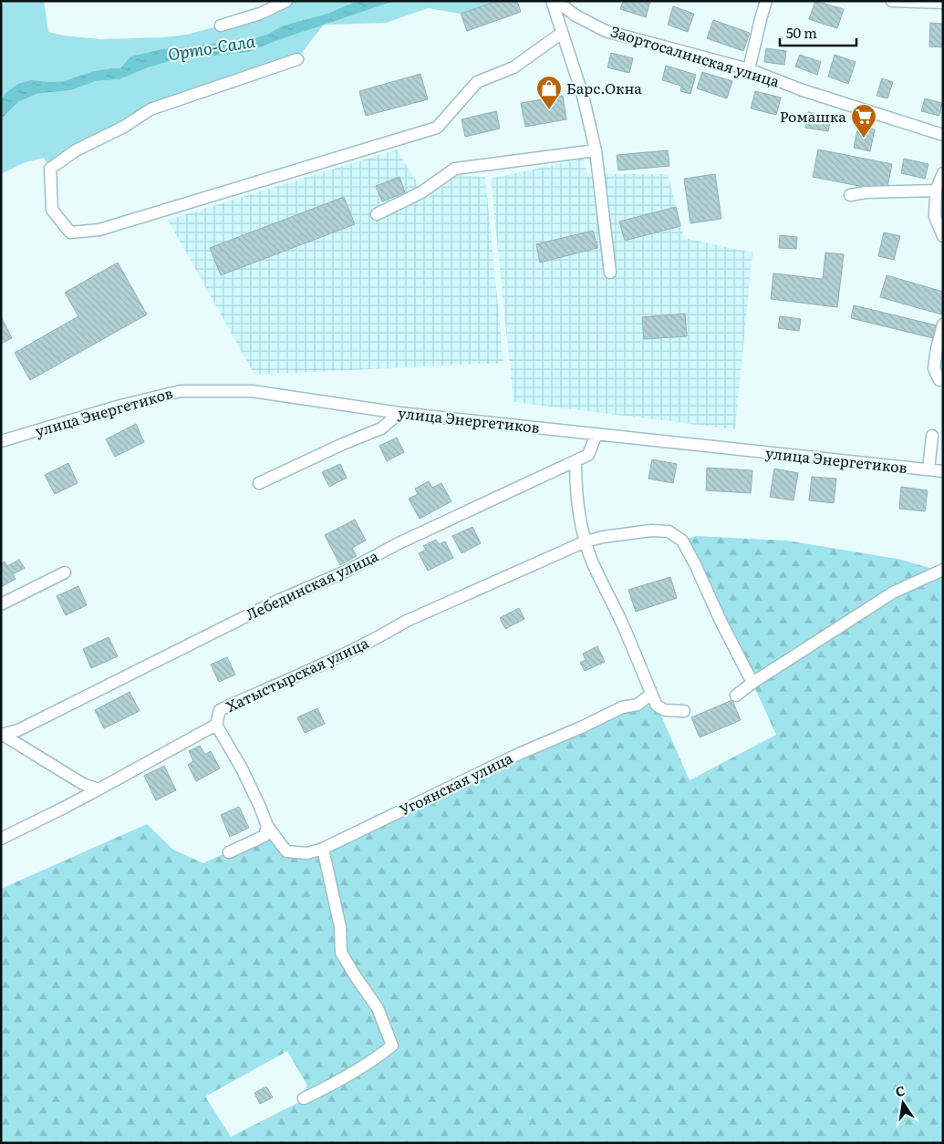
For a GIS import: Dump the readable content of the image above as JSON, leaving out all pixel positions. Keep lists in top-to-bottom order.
{
  "streets": {
    "street": [
      "Заортосалинская улица",
      "улица Энергетиков",
      "Лебединская улица",
      "Хатыстырская улица",
      "Угоянская улица"
    ]
  },
  "crossings": [
    ["улица Энергетиков", "Лебединская улица"]
  ],
  "water": ["Орто-Сала"],
  "places": {
    "shop": ["Барс.Окна"],
    "supermarket": ["Ромашка"]
  },
  "scale_bar": "50 m",
  "north": "top"
}
